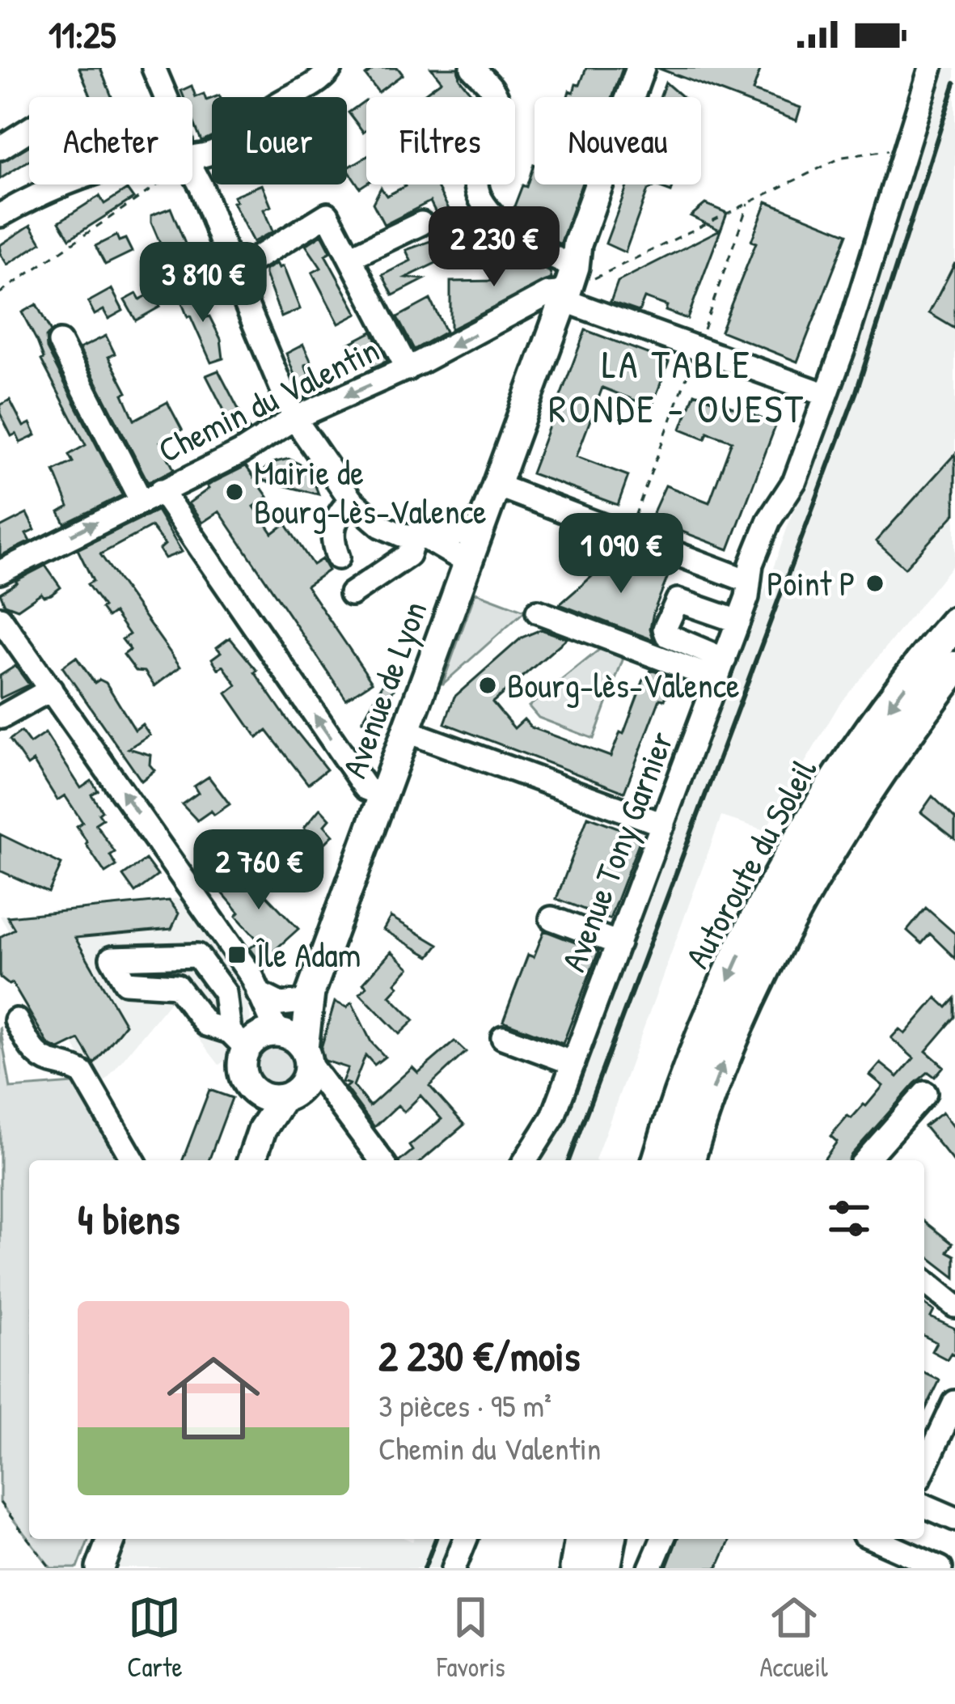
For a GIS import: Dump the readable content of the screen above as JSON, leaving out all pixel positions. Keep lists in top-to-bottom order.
{
  "streets": {
    "highway": ["Autoroute du Soleil"],
    "main road": ["Avenue de Lyon"],
    "street": ["Chemin du Valentin", "Avenue Tony Garnier"]
  },
  "districts": ["LA TABLE RONDE - OUEST"],
  "places": {
    "other": ["Mairie de Bourg-lès-Valence", "Point P", "Bourg-lès-Valence"],
    "transit": ["Île Adam"]
  },
  "page": {
    "status": "11:25",
    "chip": [
      "Acheter",
      "Louer",
      "Filtres",
      "Nouveau"
    ],
    "price": [
      "2 230 €",
      "3 810 €",
      "1 090 €",
      "2 760 €"
    ],
    "heading": "4 biens",
    "list": [
      {
        "name": "2 230 €/mois",
        "note": "3 pièces · 95 m² · Chemin du Valentin"
      }
    ],
    "tabs": ["Carte", "Favoris", "Accueil"]
  }
}
